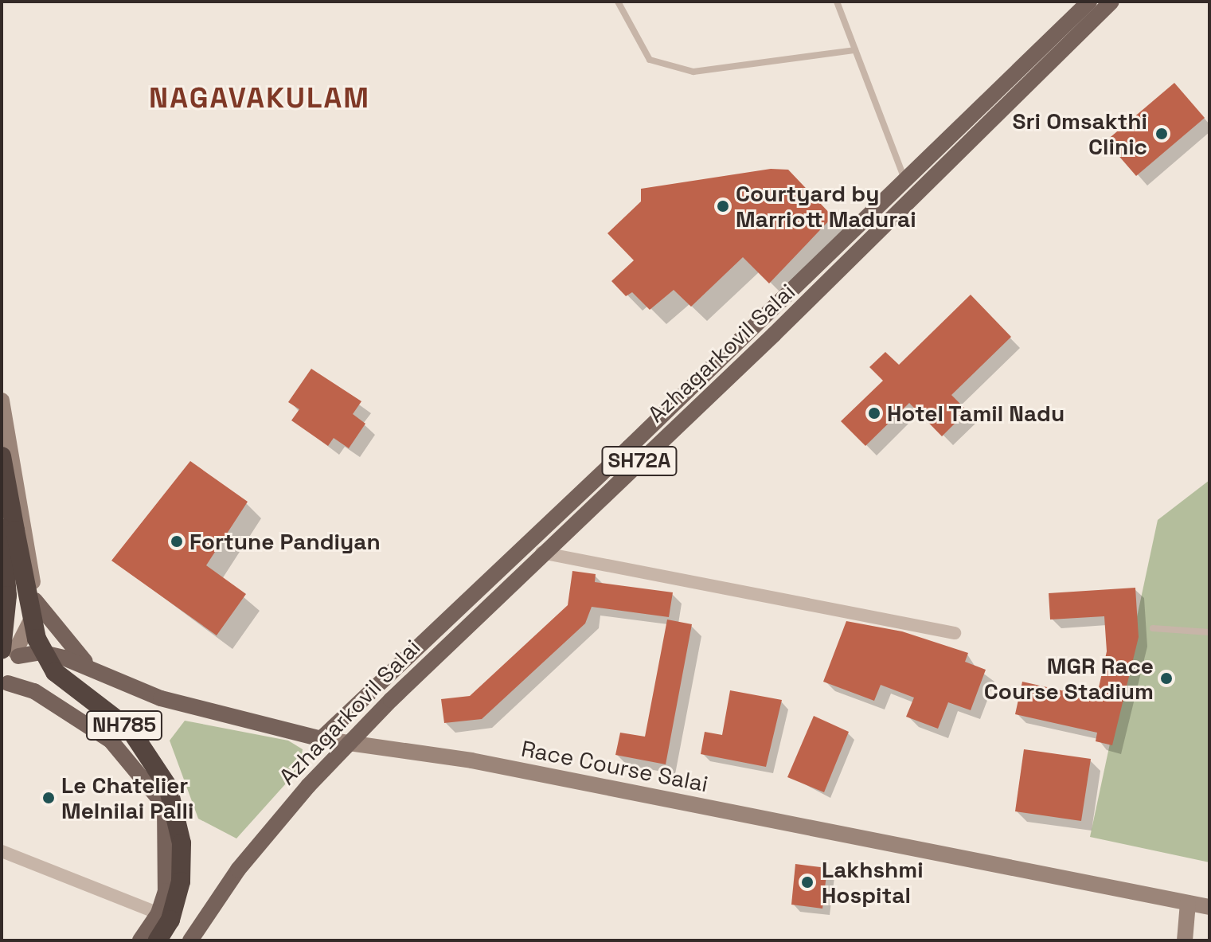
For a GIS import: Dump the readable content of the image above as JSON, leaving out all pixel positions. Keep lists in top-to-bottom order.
{
  "streets": {
    "highway": ["NH785"],
    "main road": ["Azhagarkovil Salai", "SH72A", "Race Course Salai"]
  },
  "crossings": [
    ["Azhagarkovil Salai", "Race Course Salai"]
  ],
  "districts": ["NAGAVAKULAM"],
  "places": [
    "Sri Omsakthi Clinic",
    "Courtyard by Marriott Madurai",
    "Hotel Tamil Nadu",
    "Fortune Pandiyan",
    "MGR Race Course Stadium",
    "Le Chatelier Melnilai Palli",
    "Lakhshmi Hospital"
  ]
}
